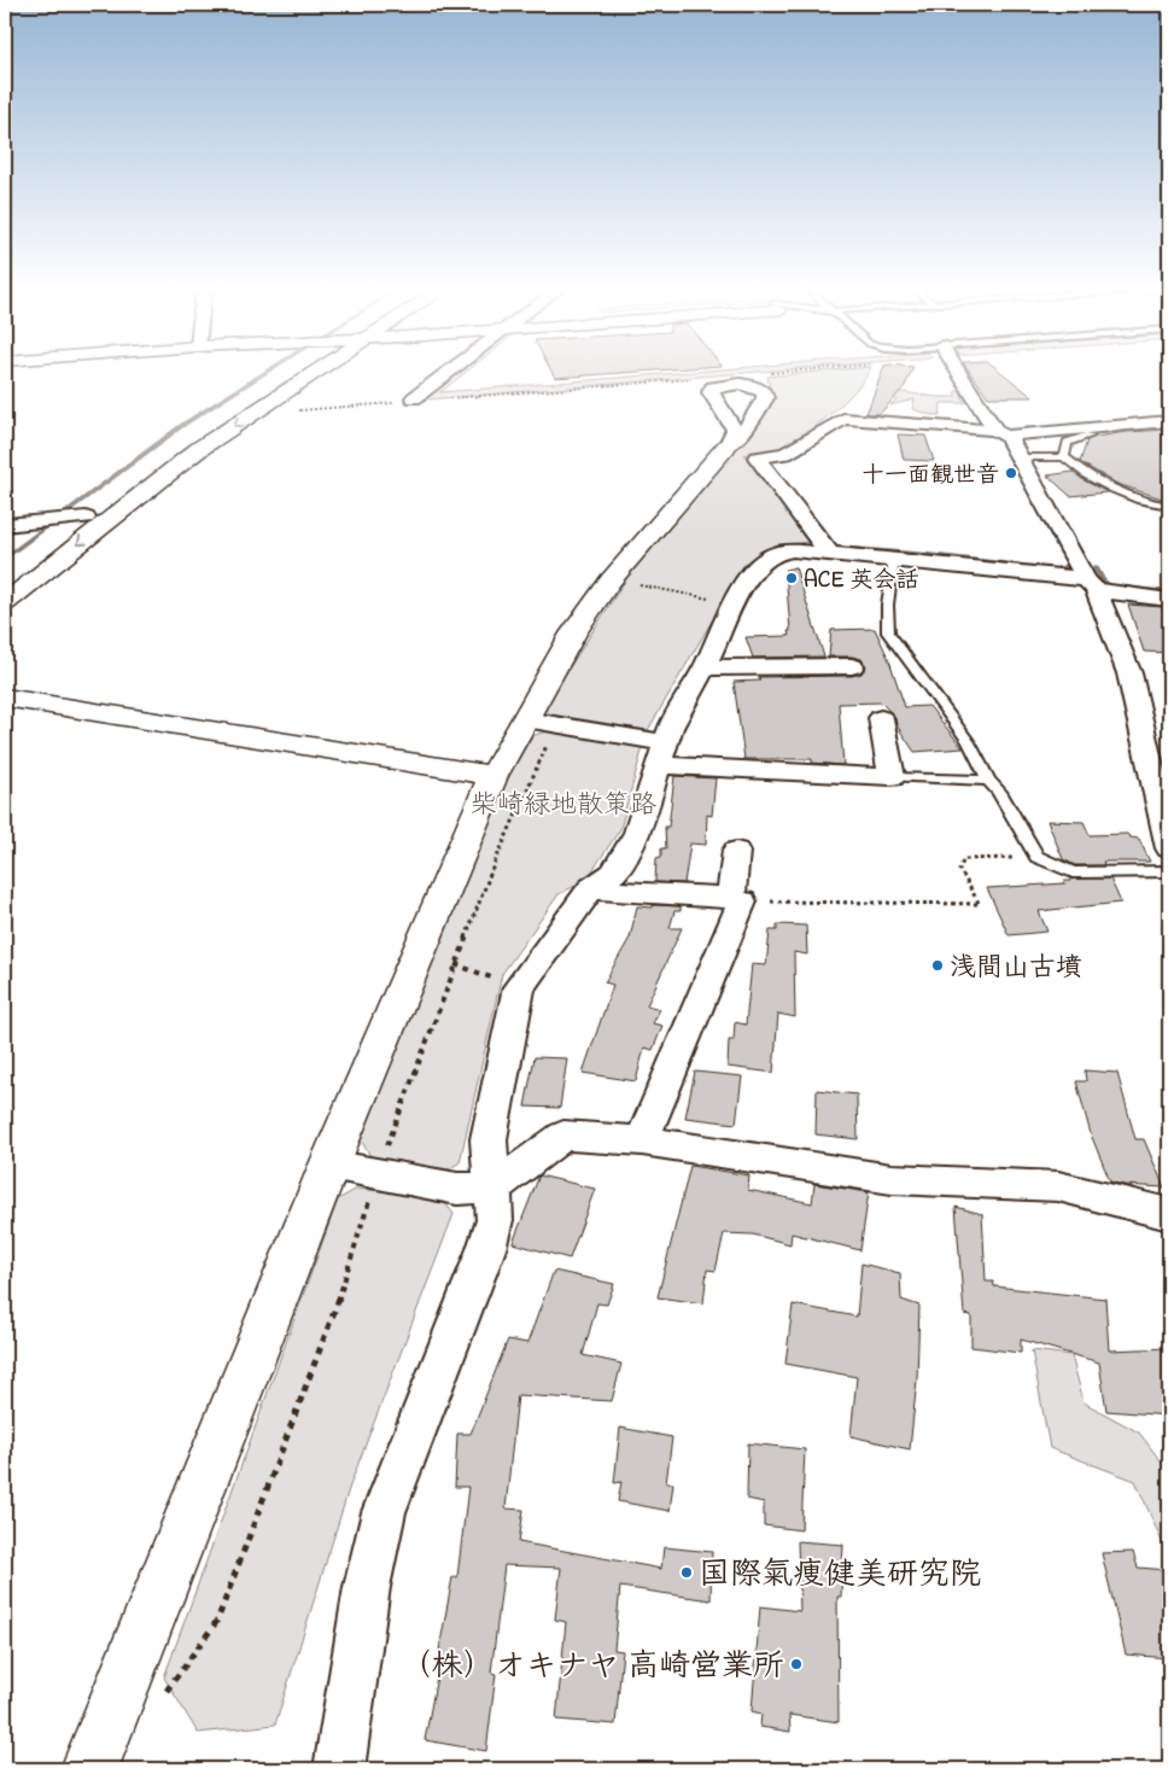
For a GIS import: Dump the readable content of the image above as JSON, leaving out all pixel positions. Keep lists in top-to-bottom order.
{
  "parks": ["柴崎緑地散策路"],
  "places": [
    "十一面観世音",
    "ACE 英会話",
    "浅間山古墳",
    "国際氣痩健美研究院",
    "（株）オキナヤ 高崎営業所"
  ]
}
